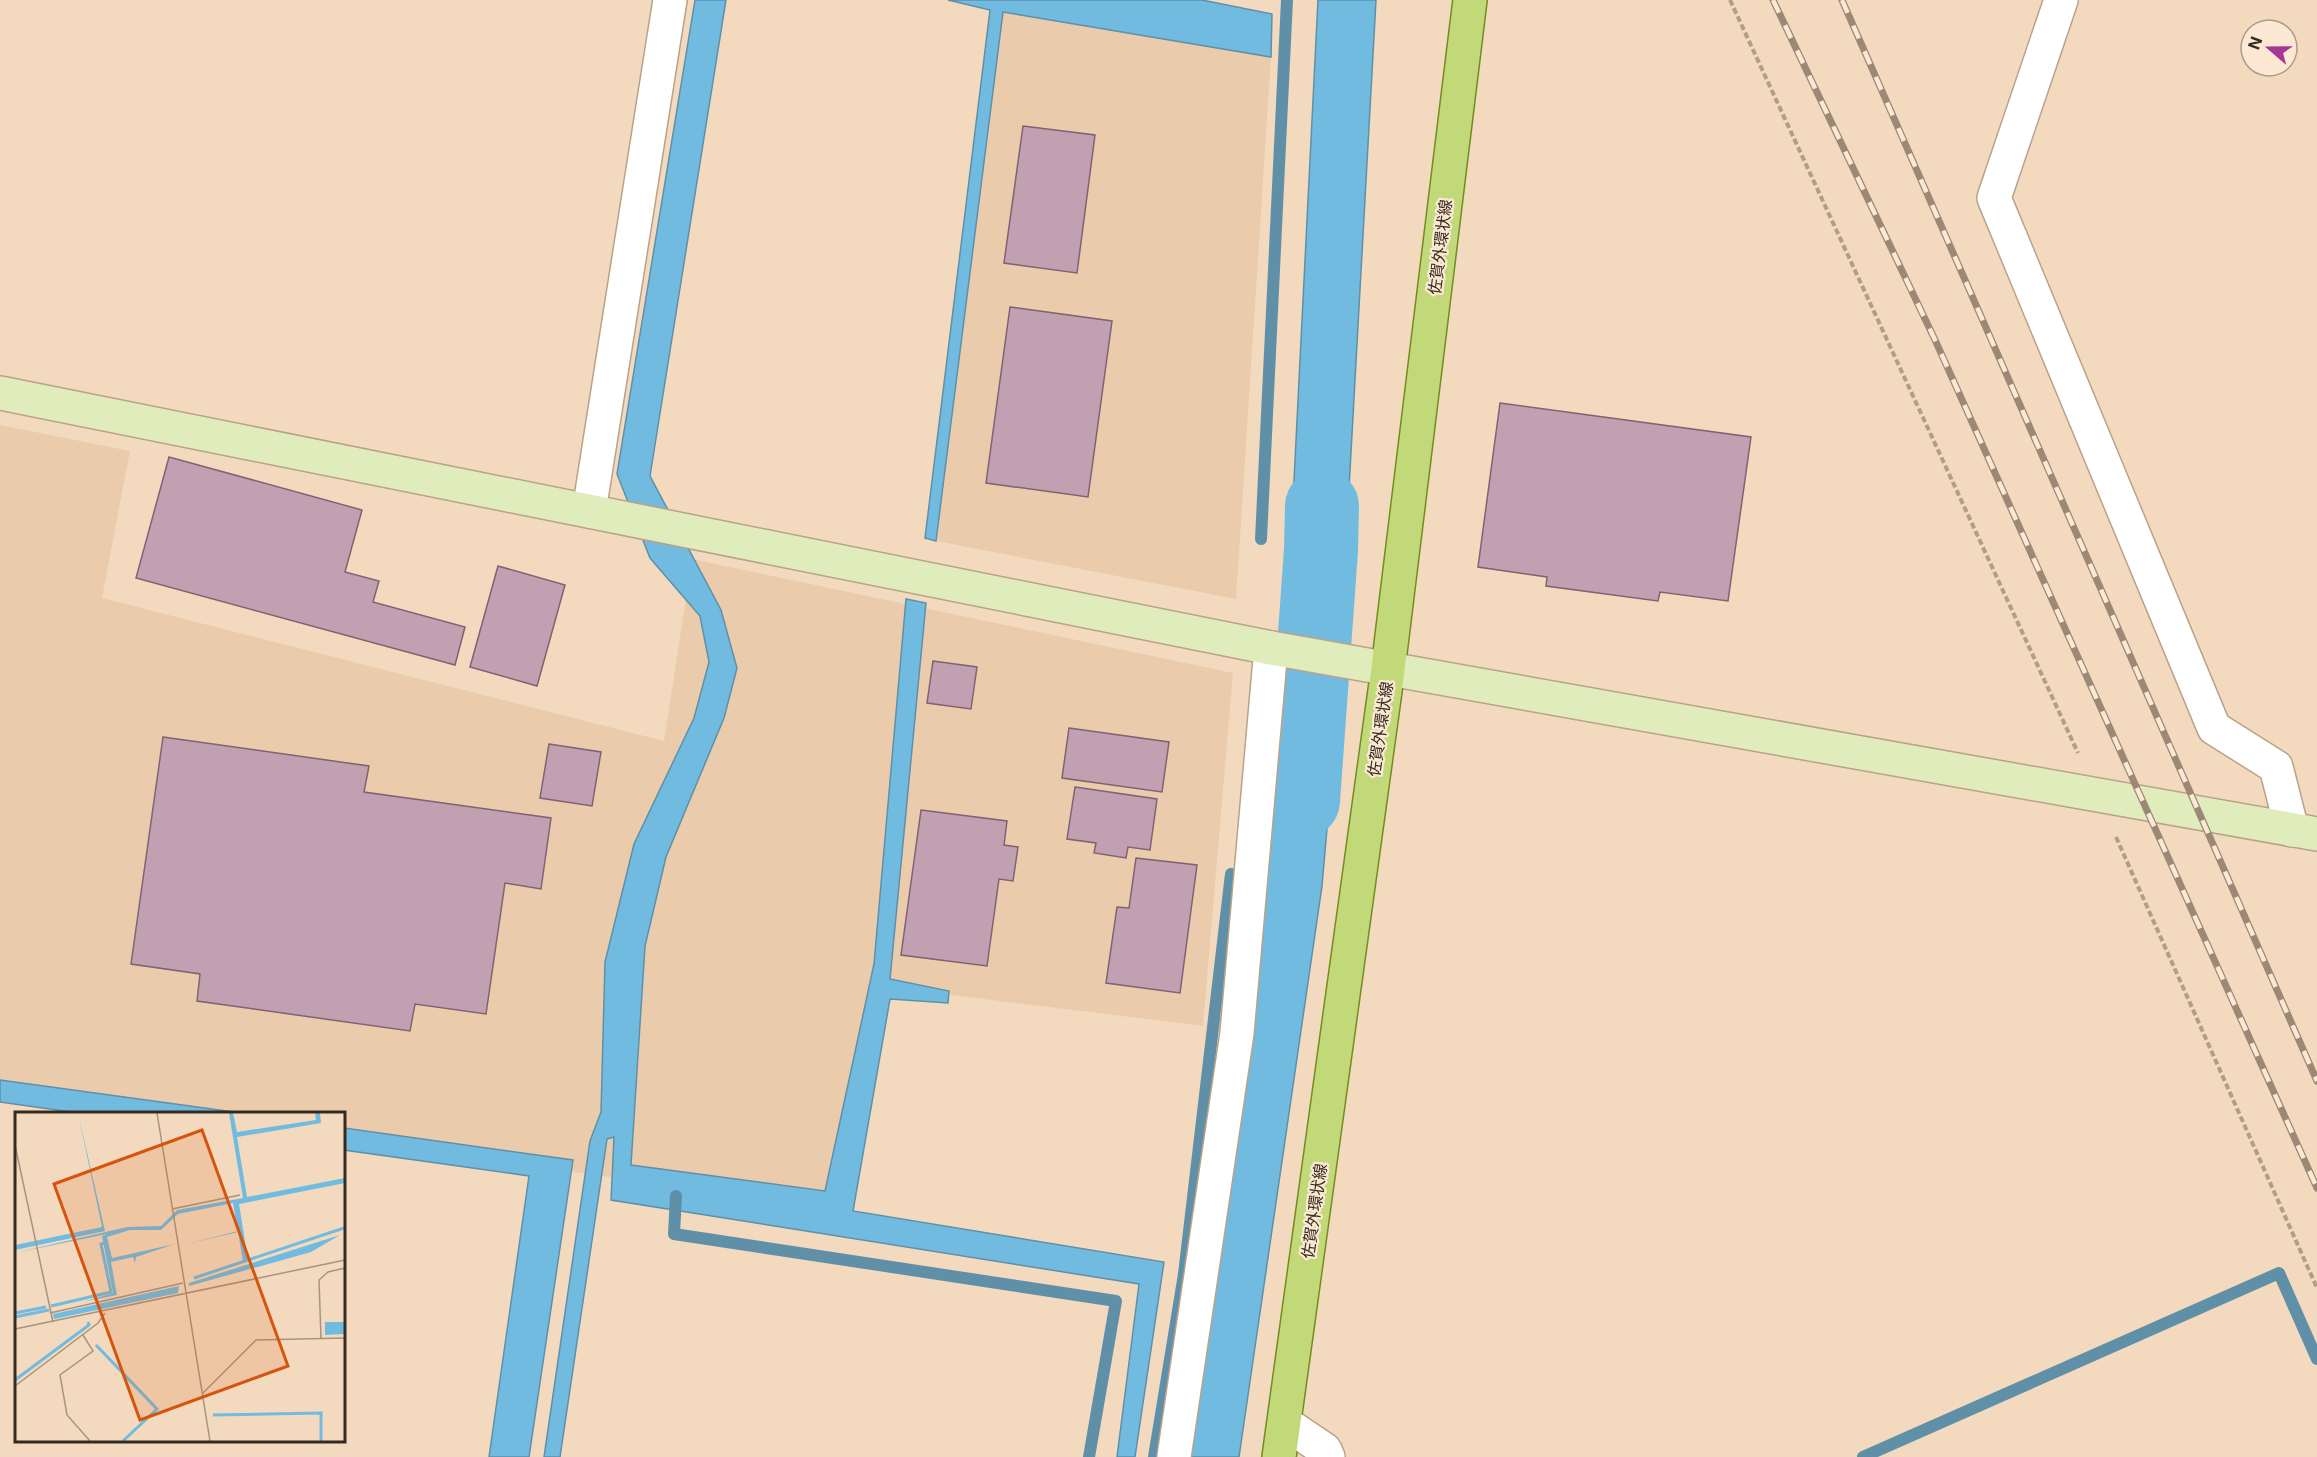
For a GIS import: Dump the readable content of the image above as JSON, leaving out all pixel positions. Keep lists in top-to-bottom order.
{
  "streets": {
    "main road": ["佐賀外環状線"]
  },
  "north": "left"
}
